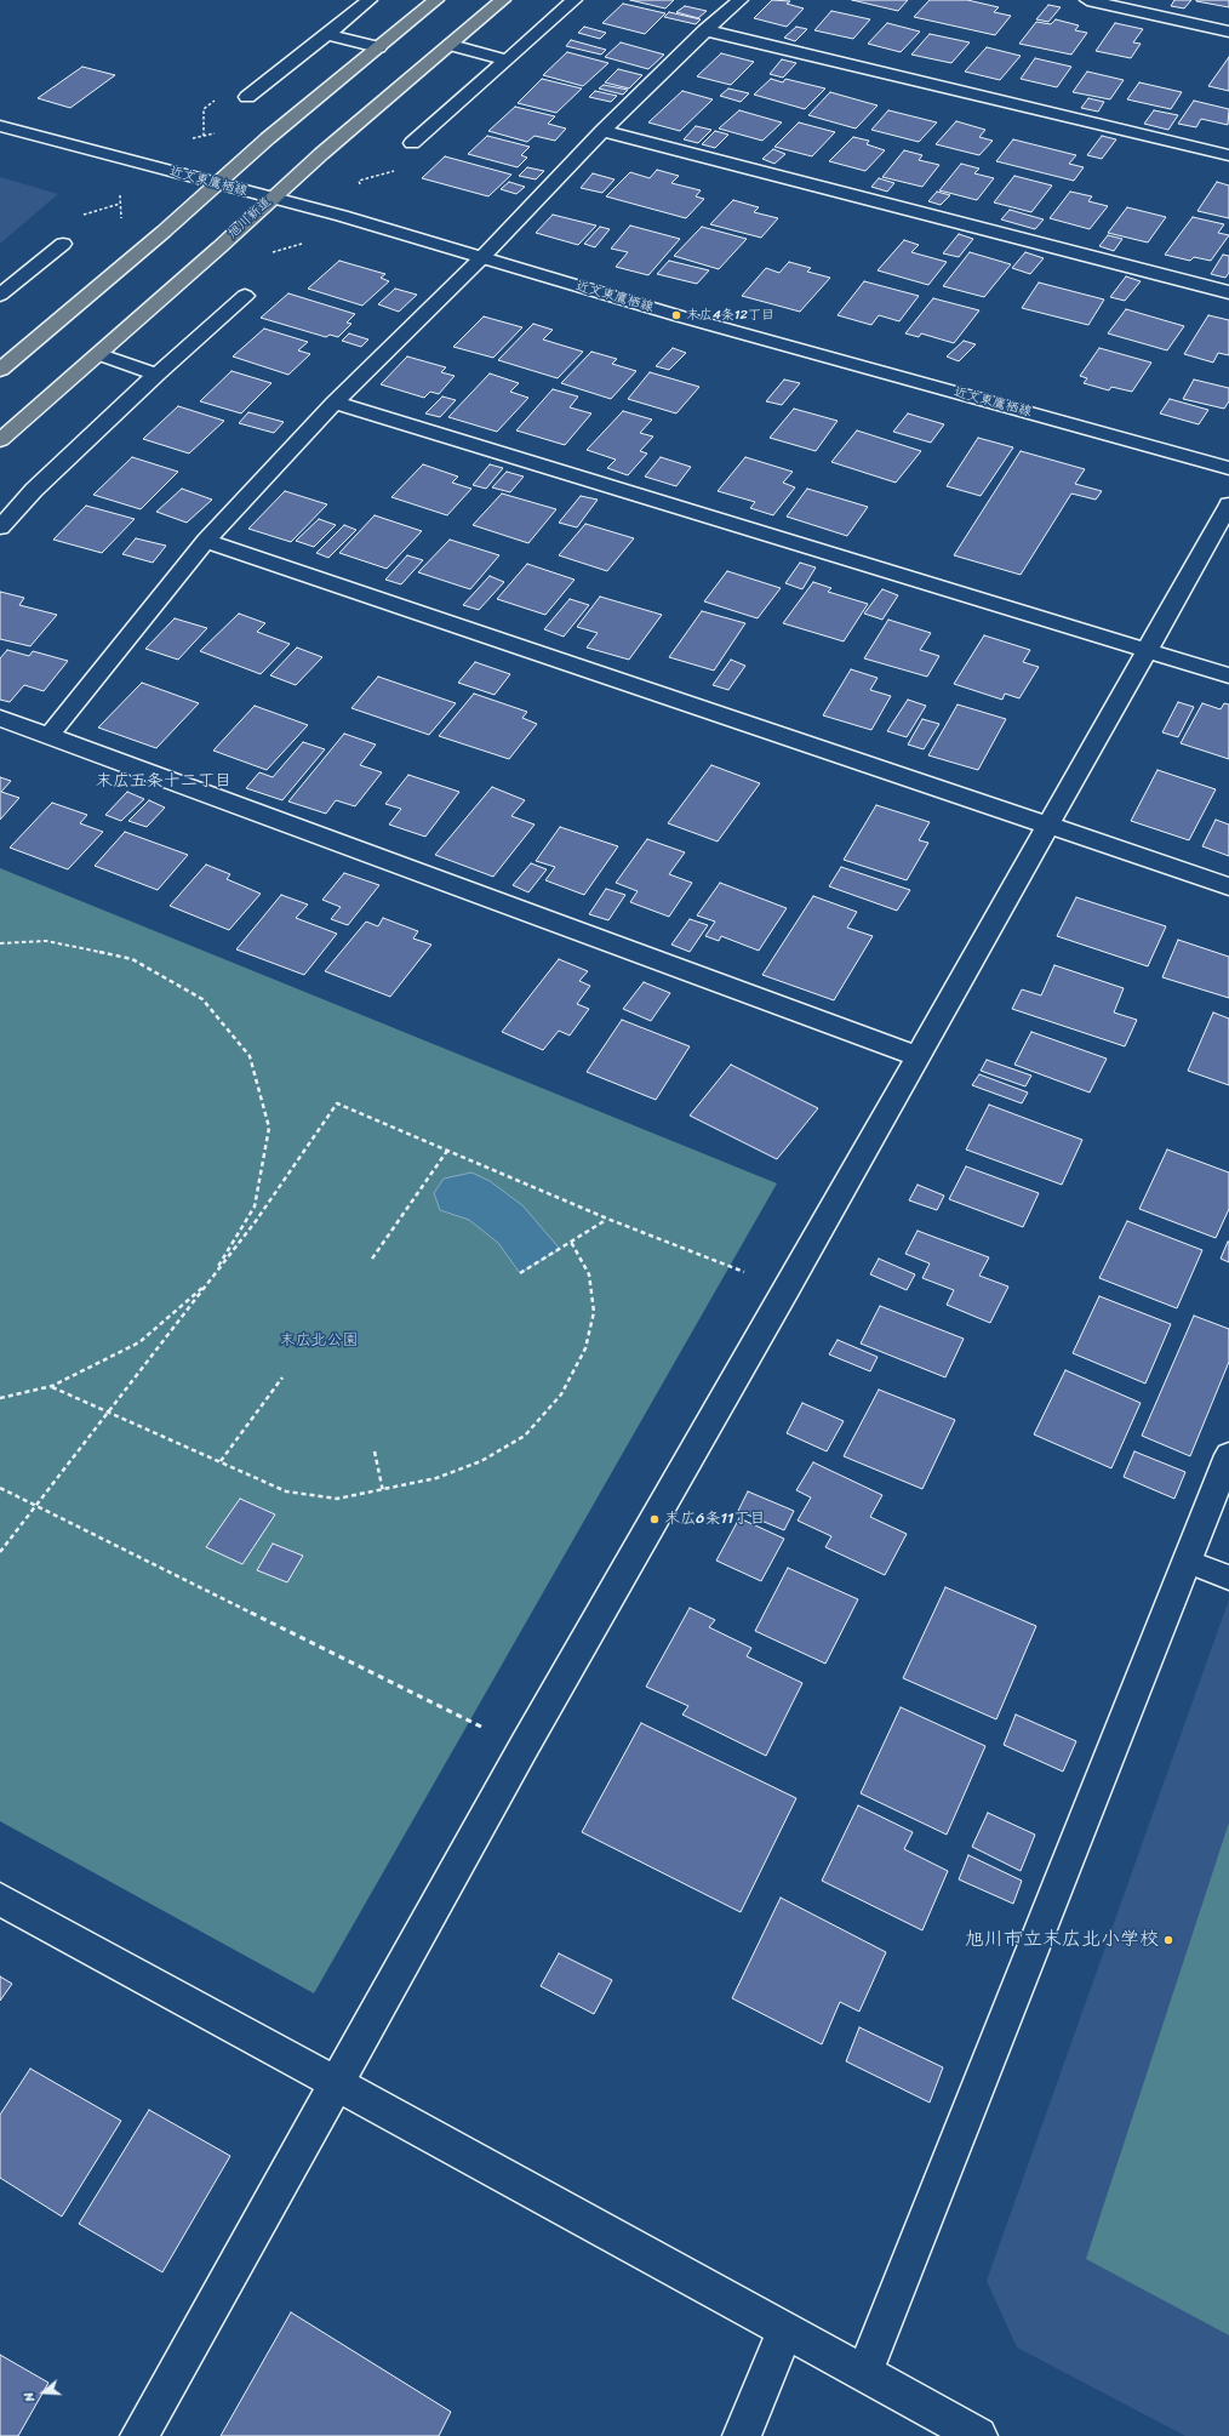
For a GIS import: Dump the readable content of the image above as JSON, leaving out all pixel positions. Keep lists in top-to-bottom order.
{
  "streets": {
    "highway": ["旭川新道"],
    "street": ["近文東鷹栖線"]
  },
  "crossings": [
    ["近文東鷹栖線", "旭川新道"]
  ],
  "districts": ["末広五条十二丁目"],
  "parks": ["末広北公園"],
  "places": ["末広4条12丁目", "末広6条11丁目", "旭川市立末広北小学校"],
  "north": "left"
}
